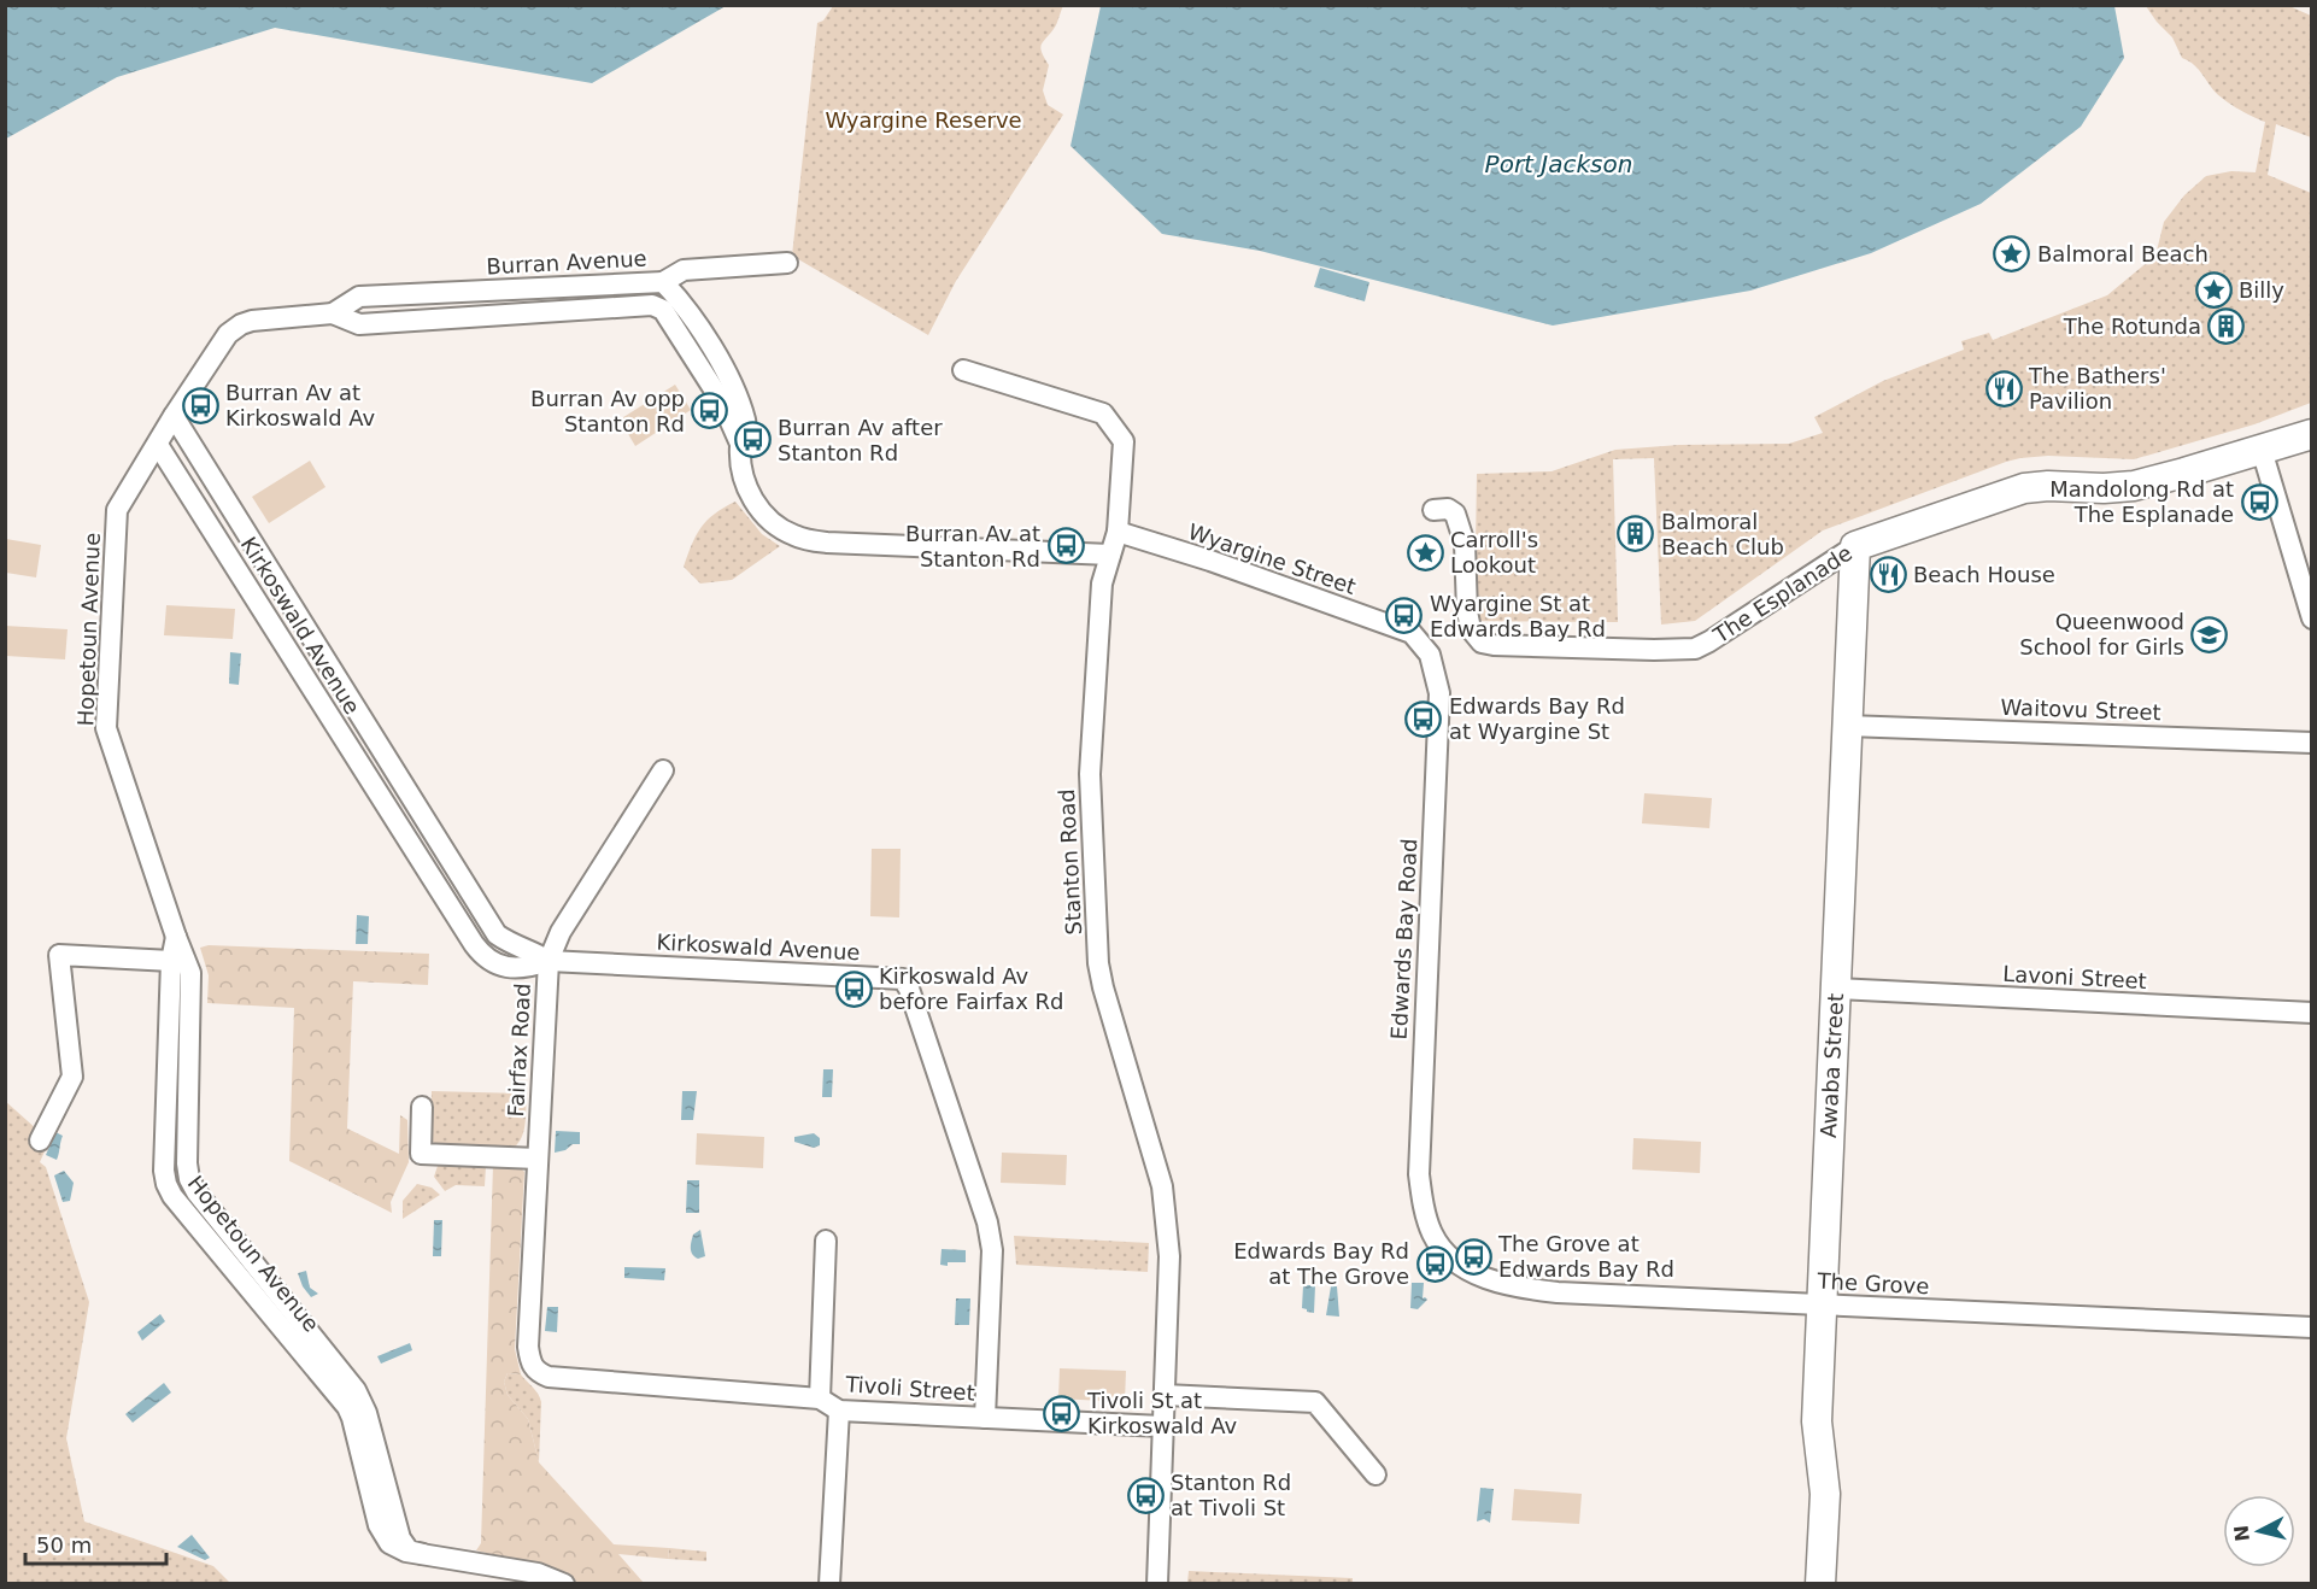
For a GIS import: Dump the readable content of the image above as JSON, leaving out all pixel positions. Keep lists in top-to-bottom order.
{
  "streets": {
    "street": [
      "Burran Avenue",
      "Wyargine Street",
      "The Esplanade",
      "Kirkoswald Avenue",
      "Hopetoun Avenue",
      "Waitovu Street",
      "Stanton Road",
      "Edwards Bay Road",
      "Lavoni Street",
      "Fairfax Road",
      "Awaba Street",
      "The Grove",
      "Tivoli Street"
    ]
  },
  "crossings": [
    ["Burran Avenue", "Kirkoswald Avenue"],
    ["Burran Avenue", "Hopetoun Avenue"],
    ["Burran Avenue", "Stanton Road"],
    ["Wyargine Street", "Stanton Road"],
    ["Wyargine Street", "Edwards Bay Road"],
    ["The Esplanade", "Awaba Street"],
    ["Kirkoswald Avenue", "Hopetoun Avenue"],
    ["Kirkoswald Avenue", "Fairfax Road"],
    ["Kirkoswald Avenue", "Tivoli Street"],
    ["Waitovu Street", "Awaba Street"],
    ["Stanton Road", "Tivoli Street"],
    ["Edwards Bay Road", "The Grove"],
    ["Lavoni Street", "Awaba Street"],
    ["Fairfax Road", "Tivoli Street"],
    ["Awaba Street", "The Grove"]
  ],
  "water": ["Port Jackson"],
  "parks": ["Wyargine Reserve"],
  "places": {
    "place": ["Balmoral Beach", "Billy", "Carroll's Lookout"],
    "building": ["The Rotunda", "Balmoral Beach Club"],
    "restaurant": ["The Bathers' Pavilion", "Beach House"],
    "bus stop": [
      "Burran Av at Kirkoswald Av",
      "Burran Av opp Stanton Rd",
      "Burran Av after Stanton Rd",
      "Mandolong Rd at The Esplanade",
      "Burran Av at Stanton Rd",
      "Wyargine St at Edwards Bay Rd",
      "Edwards Bay Rd at Wyargine St",
      "Kirkoswald Av before Fairfax Rd",
      "The Grove at Edwards Bay Rd",
      "Edwards Bay Rd at The Grove",
      "Tivoli St at Kirkoswald Av",
      "Stanton Rd at Tivoli St"
    ],
    "school or university": ["Queenwood School for Girls"]
  },
  "scale_bar": "50 m",
  "north": "left"
}
